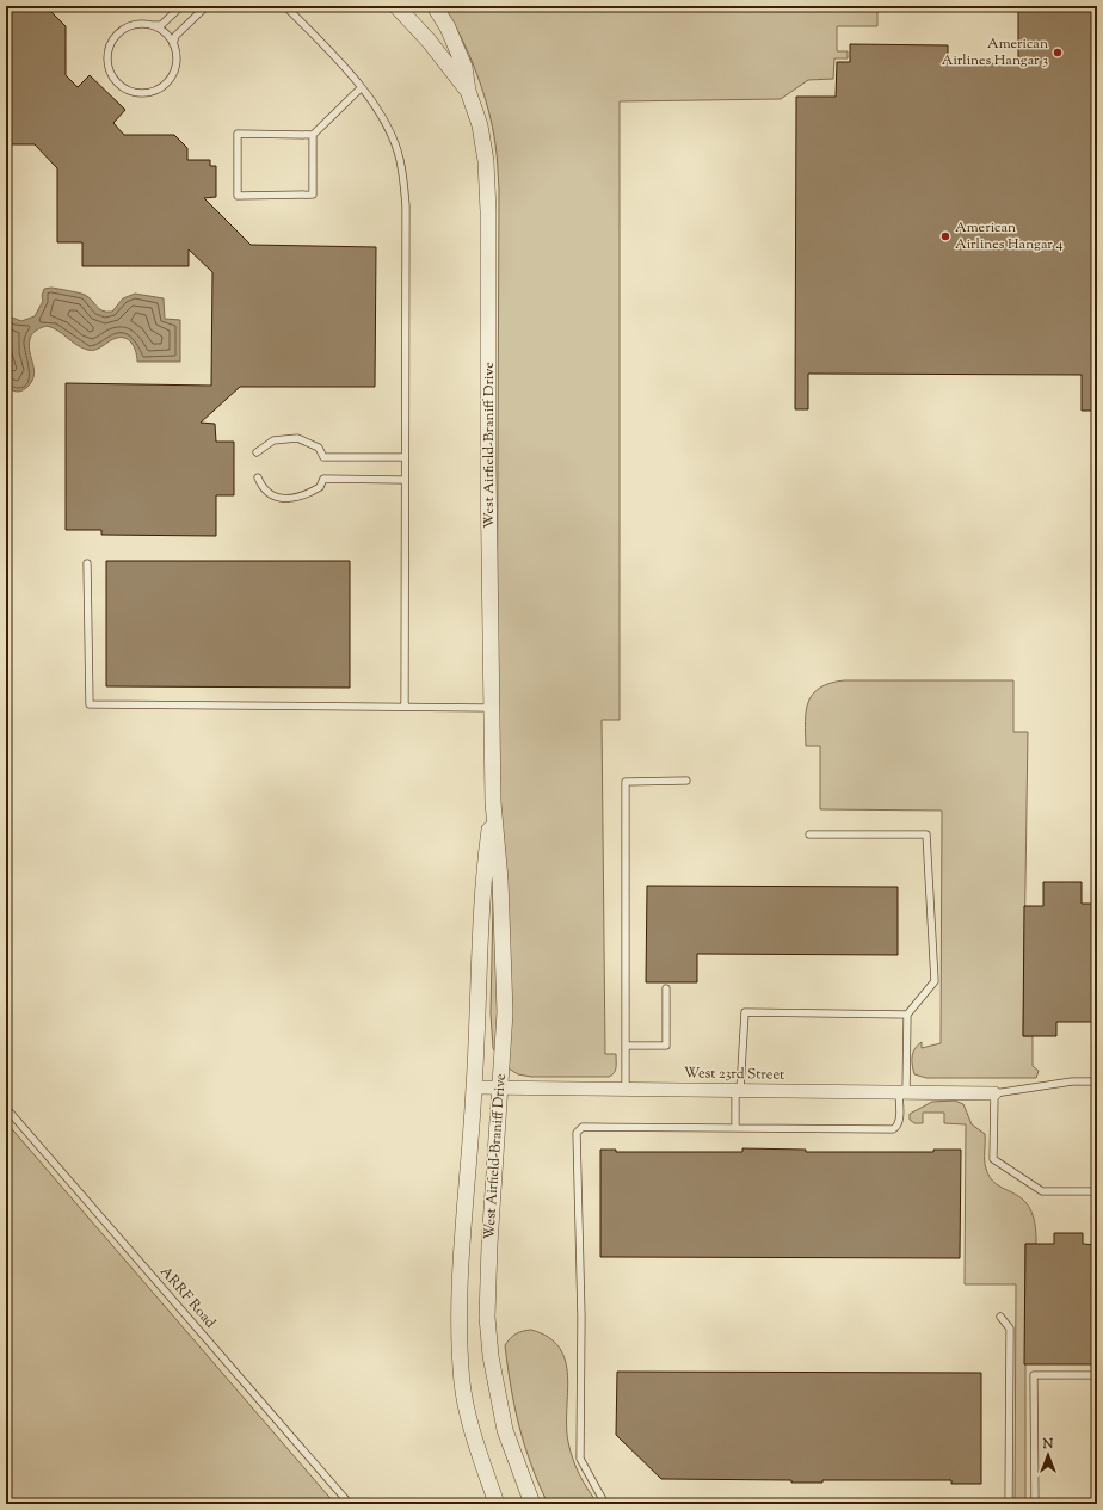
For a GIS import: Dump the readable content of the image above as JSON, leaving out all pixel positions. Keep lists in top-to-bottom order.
{
  "streets": {
    "street": ["West Airfield-Braniff Drive", "West 23rd Street"],
    "lane": ["ARRF Road"]
  },
  "crossings": [
    ["West Airfield-Braniff Drive", "West 23rd Street"]
  ],
  "places": ["American Airlines Hangar 3", "American Airlines Hangar 4"],
  "north": "top"
}
